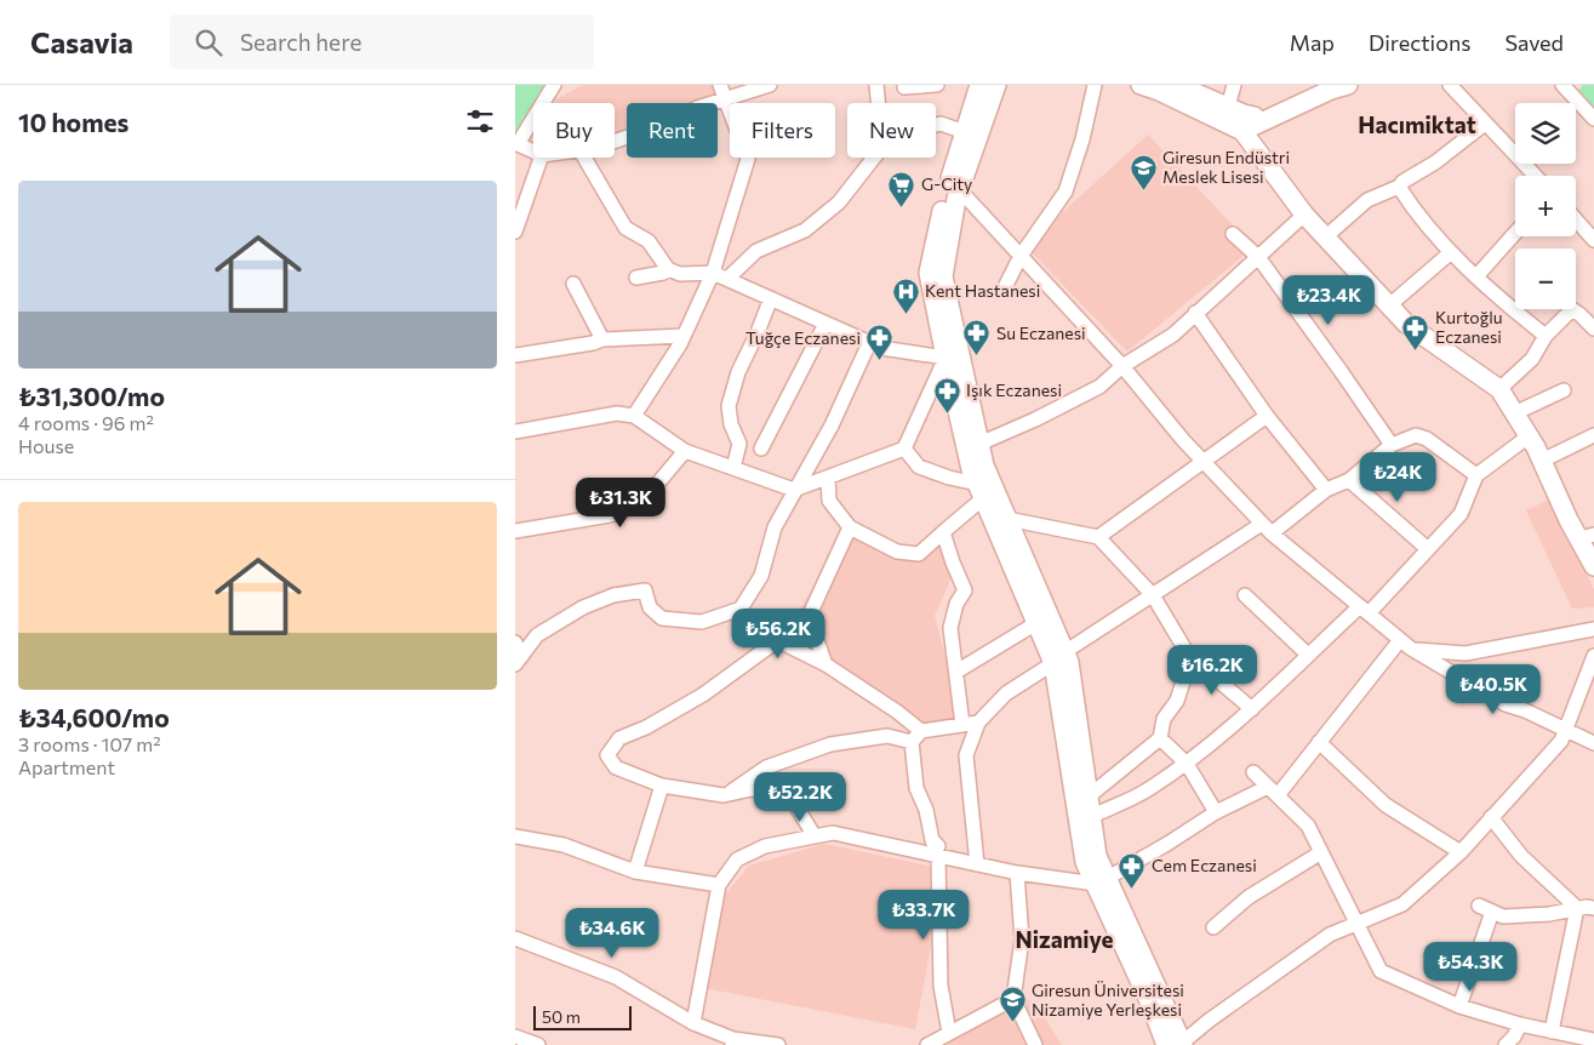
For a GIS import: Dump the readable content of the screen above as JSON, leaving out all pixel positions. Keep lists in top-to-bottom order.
{
  "districts": ["Hacımiktat", "Nizamiye"],
  "places": {
    "school or university": ["Giresun Endüstri Meslek Lisesi", "Giresun Üniversitesi Nizamiye Yerleşkesi"],
    "supermarket": ["G-City"],
    "hospital": ["Kent Hastanesi"],
    "pharmacy": [
      "Kurtoğlu Eczanesi",
      "Su Eczanesi",
      "Tuğçe Eczanesi",
      "Işık Eczanesi",
      "Cem Eczanesi"
    ]
  },
  "scale_bar": "50 m",
  "page": {
    "header": "Casavia",
    "search": "Search here",
    "nav": ["Map", "Directions", "Saved"],
    "heading": "10 homes",
    "map_buttons": ["+", "−"],
    "chip": [
      "Buy",
      "Rent",
      "Filters",
      "New"
    ],
    "list": [
      {
        "name": "₺31,300/mo",
        "note": "4 rooms · 96 m² · House"
      },
      {
        "name": "₺34,600/mo",
        "note": "3 rooms · 107 m² · Apartment"
      }
    ],
    "price": [
      "₺23.4K",
      "₺24K",
      "₺31.3K",
      "₺56.2K",
      "₺16.2K",
      "₺40.5K",
      "₺52.2K",
      "₺33.7K",
      "₺34.6K",
      "₺54.3K"
    ],
    "scale": "50 m"
  }
}
